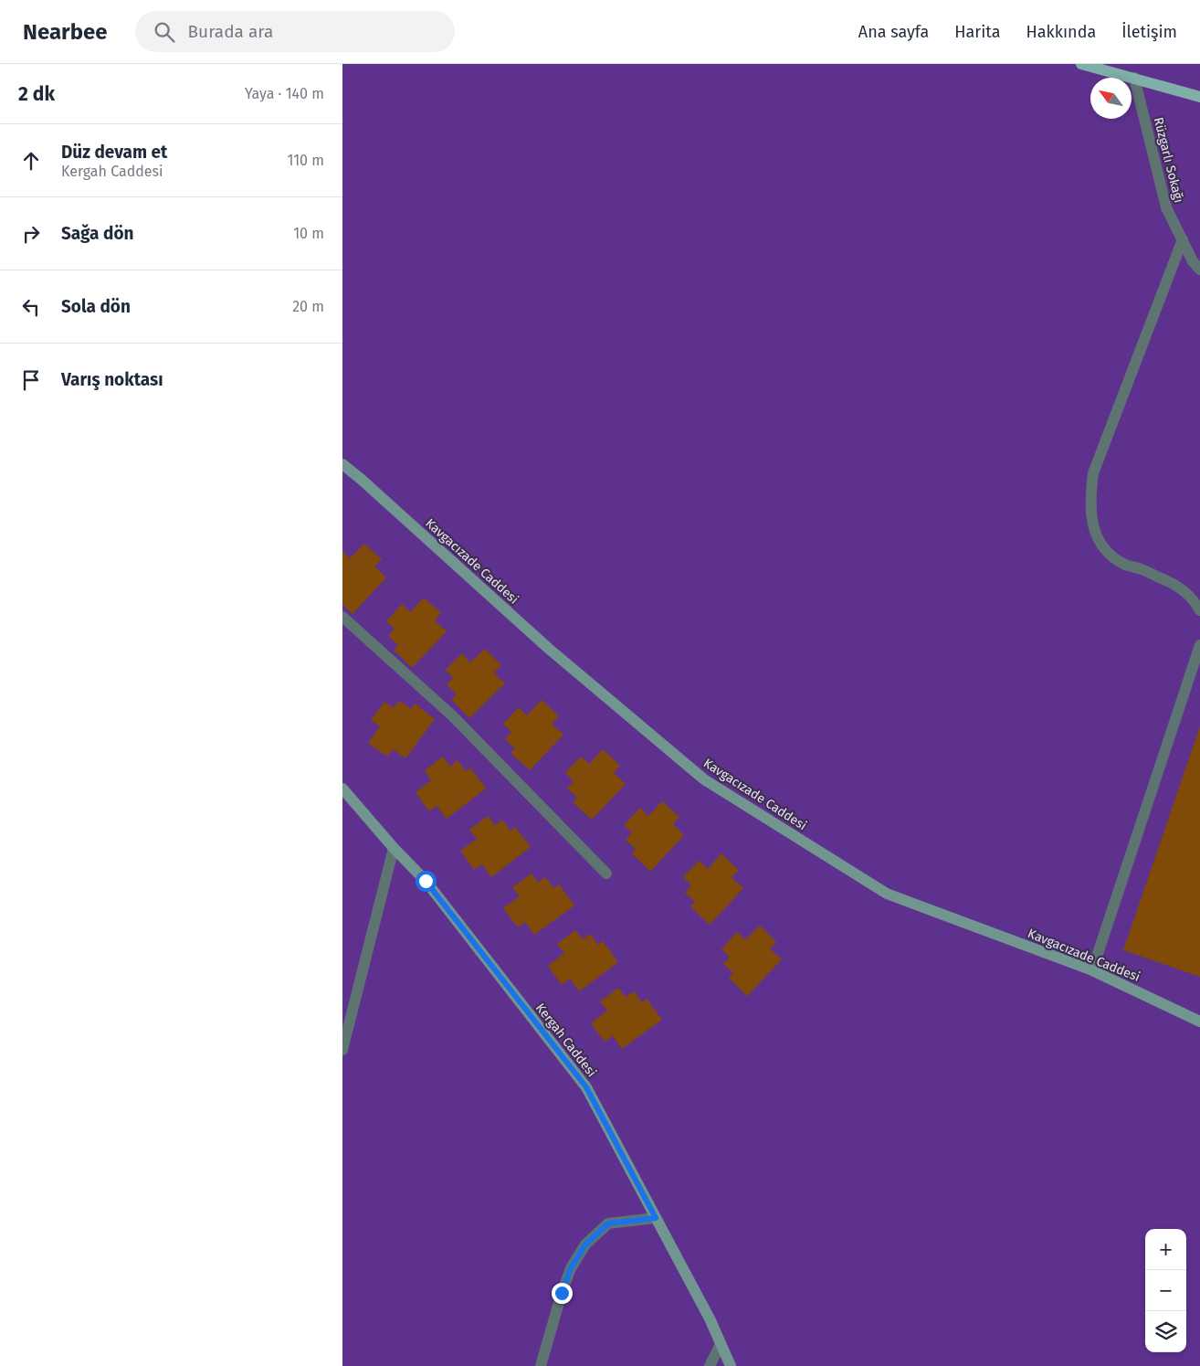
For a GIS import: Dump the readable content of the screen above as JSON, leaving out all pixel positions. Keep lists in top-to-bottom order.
{
  "streets": {
    "street": ["Rüzgarlı Sokağı", "Kavgacızade Caddesi", "Kergah Caddesi"]
  },
  "north": "top left",
  "page": {
    "header": "Nearbee",
    "search": "Burada ara",
    "nav": [
      "Ana sayfa",
      "Harita",
      "Hakkında",
      "İletişim"
    ],
    "heading": ["2 dk", "Yaya · 140 m"],
    "list": [
      ["Düz devam et", "Kergah Caddesi", "110 m"],
      ["Sağa dön", "10 m"],
      ["Sola dön", "20 m"],
      "Varış noktası"
    ],
    "map_buttons": ["+", "−"]
  }
}
